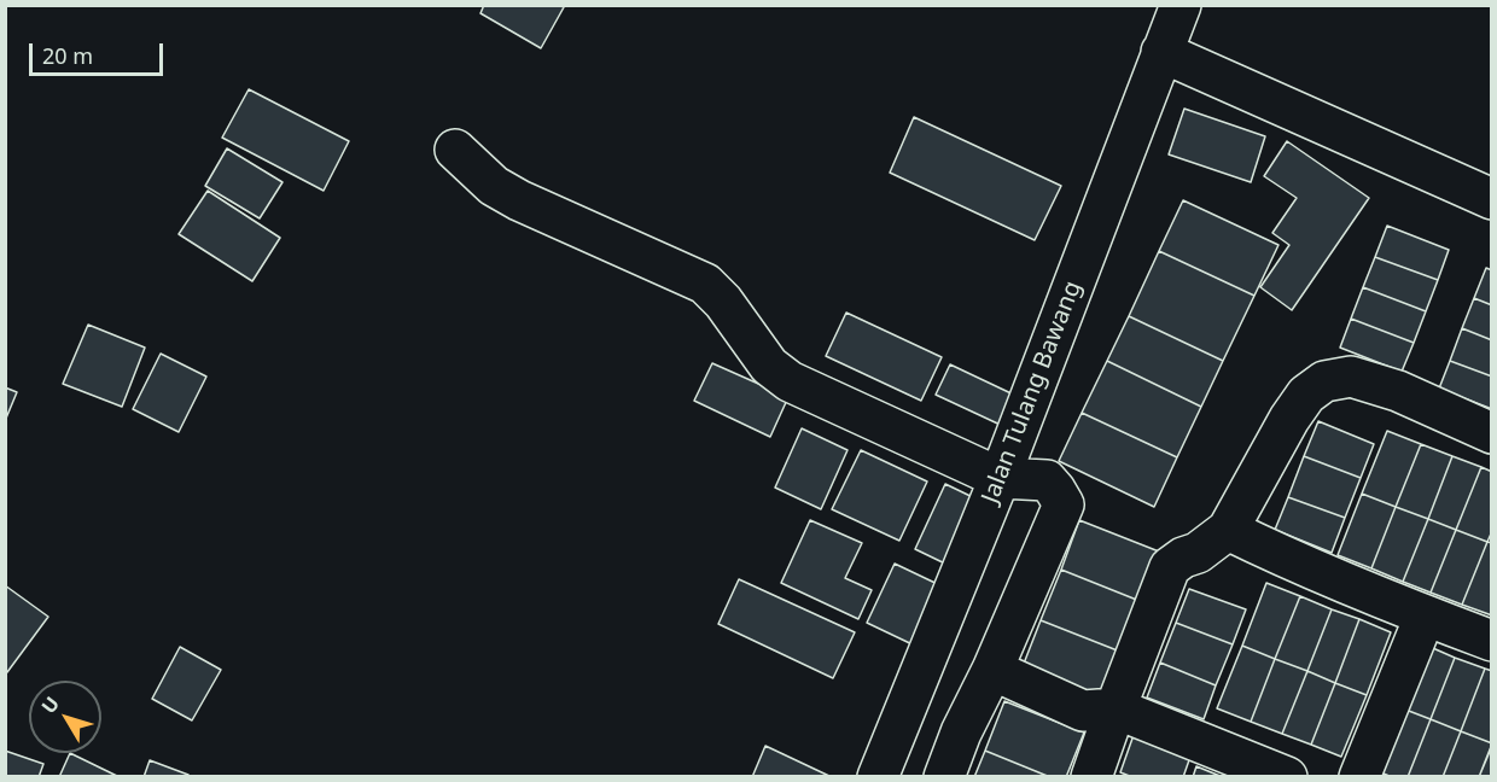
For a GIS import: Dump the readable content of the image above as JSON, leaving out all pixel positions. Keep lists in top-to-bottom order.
{
  "streets": {
    "street": ["Jalan Tulang Bawang"]
  },
  "scale_bar": "20 m",
  "north": "top left"
}
